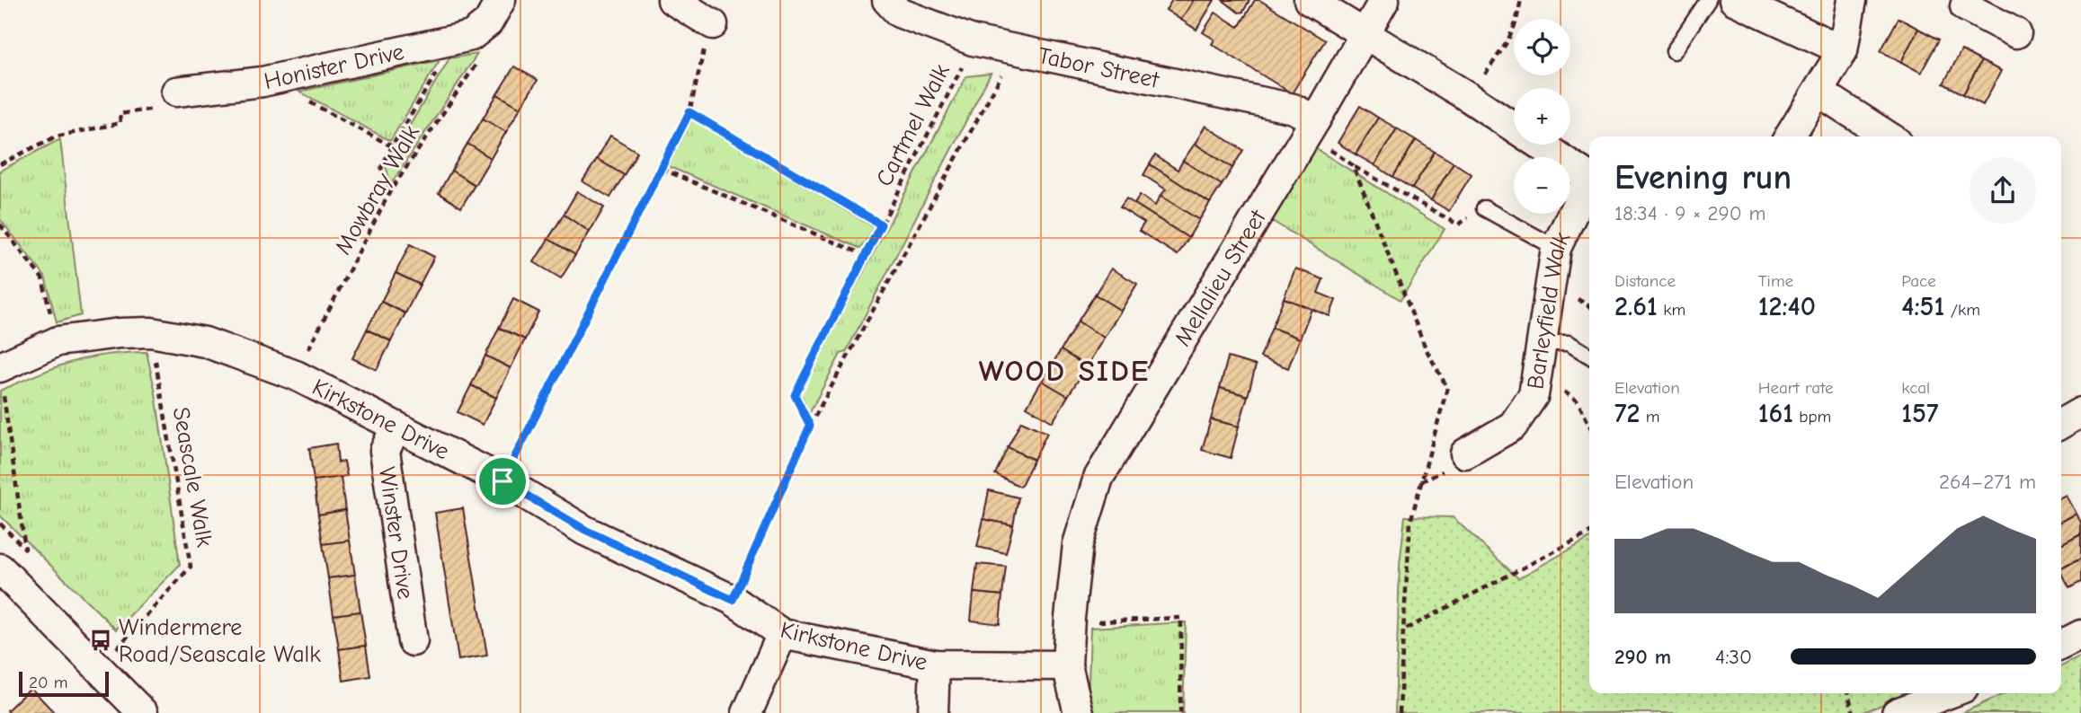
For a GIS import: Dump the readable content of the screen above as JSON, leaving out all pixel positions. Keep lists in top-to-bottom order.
{
  "streets": {
    "street": [
      "Honister Drive",
      "Tabor Street",
      "Mellalieu Street",
      "Barleyfield Walk",
      "Kirkstone Drive",
      "Winster Drive"
    ],
    "path": ["Cartmel Walk", "Mowbray Walk", "Seascale Walk"]
  },
  "crossings": [
    ["Honister Drive", "Mowbray Walk"],
    ["Tabor Street", "Cartmel Walk"],
    ["Tabor Street", "Mellalieu Street"],
    ["Mowbray Walk", "Kirkstone Drive"],
    ["Mellalieu Street", "Kirkstone Drive"],
    ["Kirkstone Drive", "Seascale Walk"],
    ["Kirkstone Drive", "Winster Drive"]
  ],
  "districts": ["WOOD SIDE"],
  "places": {
    "bus stop": ["Windermere Road/Seascale Walk"]
  },
  "scale_bar": "20 m",
  "page": {
    "map_buttons": ["+", "−"],
    "heading": ["Evening run", "18:34 · 9 × 290 m"],
    "stats": [
      ["Distance", "2.61 km"],
      ["Time", "12:40"],
      ["Pace", "4:51 /km"],
      ["Elevation", "72 m"],
      ["Heart rate", "161 bpm"],
      ["kcal", "157"]
    ],
    "chart": ["Elevation", "264–271 m"],
    "list": [
      {
        "name": "290 m",
        "note": "4:30"
      }
    ],
    "scale": "20 m"
  }
}
